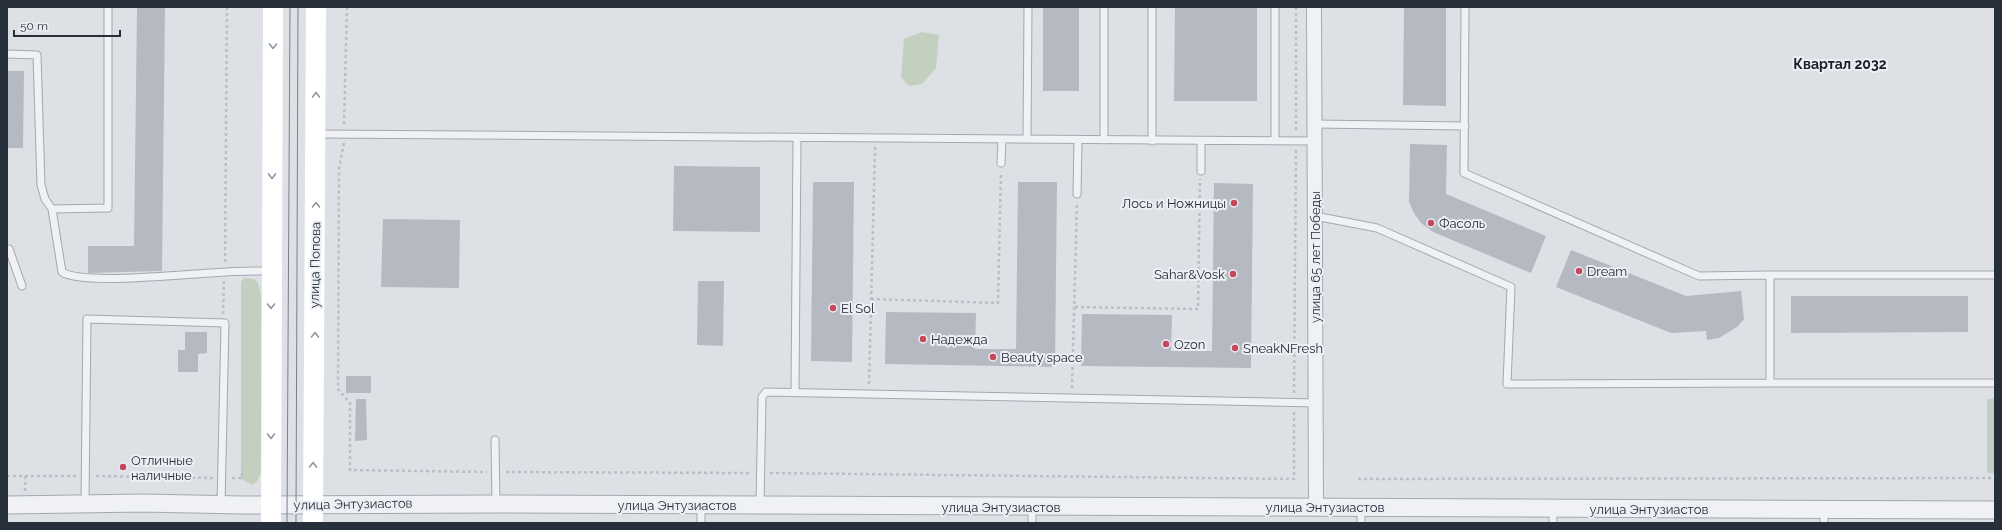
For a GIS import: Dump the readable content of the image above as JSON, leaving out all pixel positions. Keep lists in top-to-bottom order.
{
  "streets": {
    "main road": ["улица Попова"],
    "street": ["улица 65 лет Победы", "улица Энтузиастов"]
  },
  "crossings": [
    ["улица 65 лет Победы", "улица Энтузиастов"],
    ["улица Попова", "улица Энтузиастов"]
  ],
  "districts": ["Квартал 2032"],
  "places": [
    "Лось и Ножницы",
    "Фасоль",
    "Dream",
    "Sahar&Vosk",
    "El Sol",
    "Надежда",
    "Ozon",
    "SneakNFresh",
    "Beauty space",
    "Отличные наличные"
  ],
  "scale_bar": "50 m"
}
